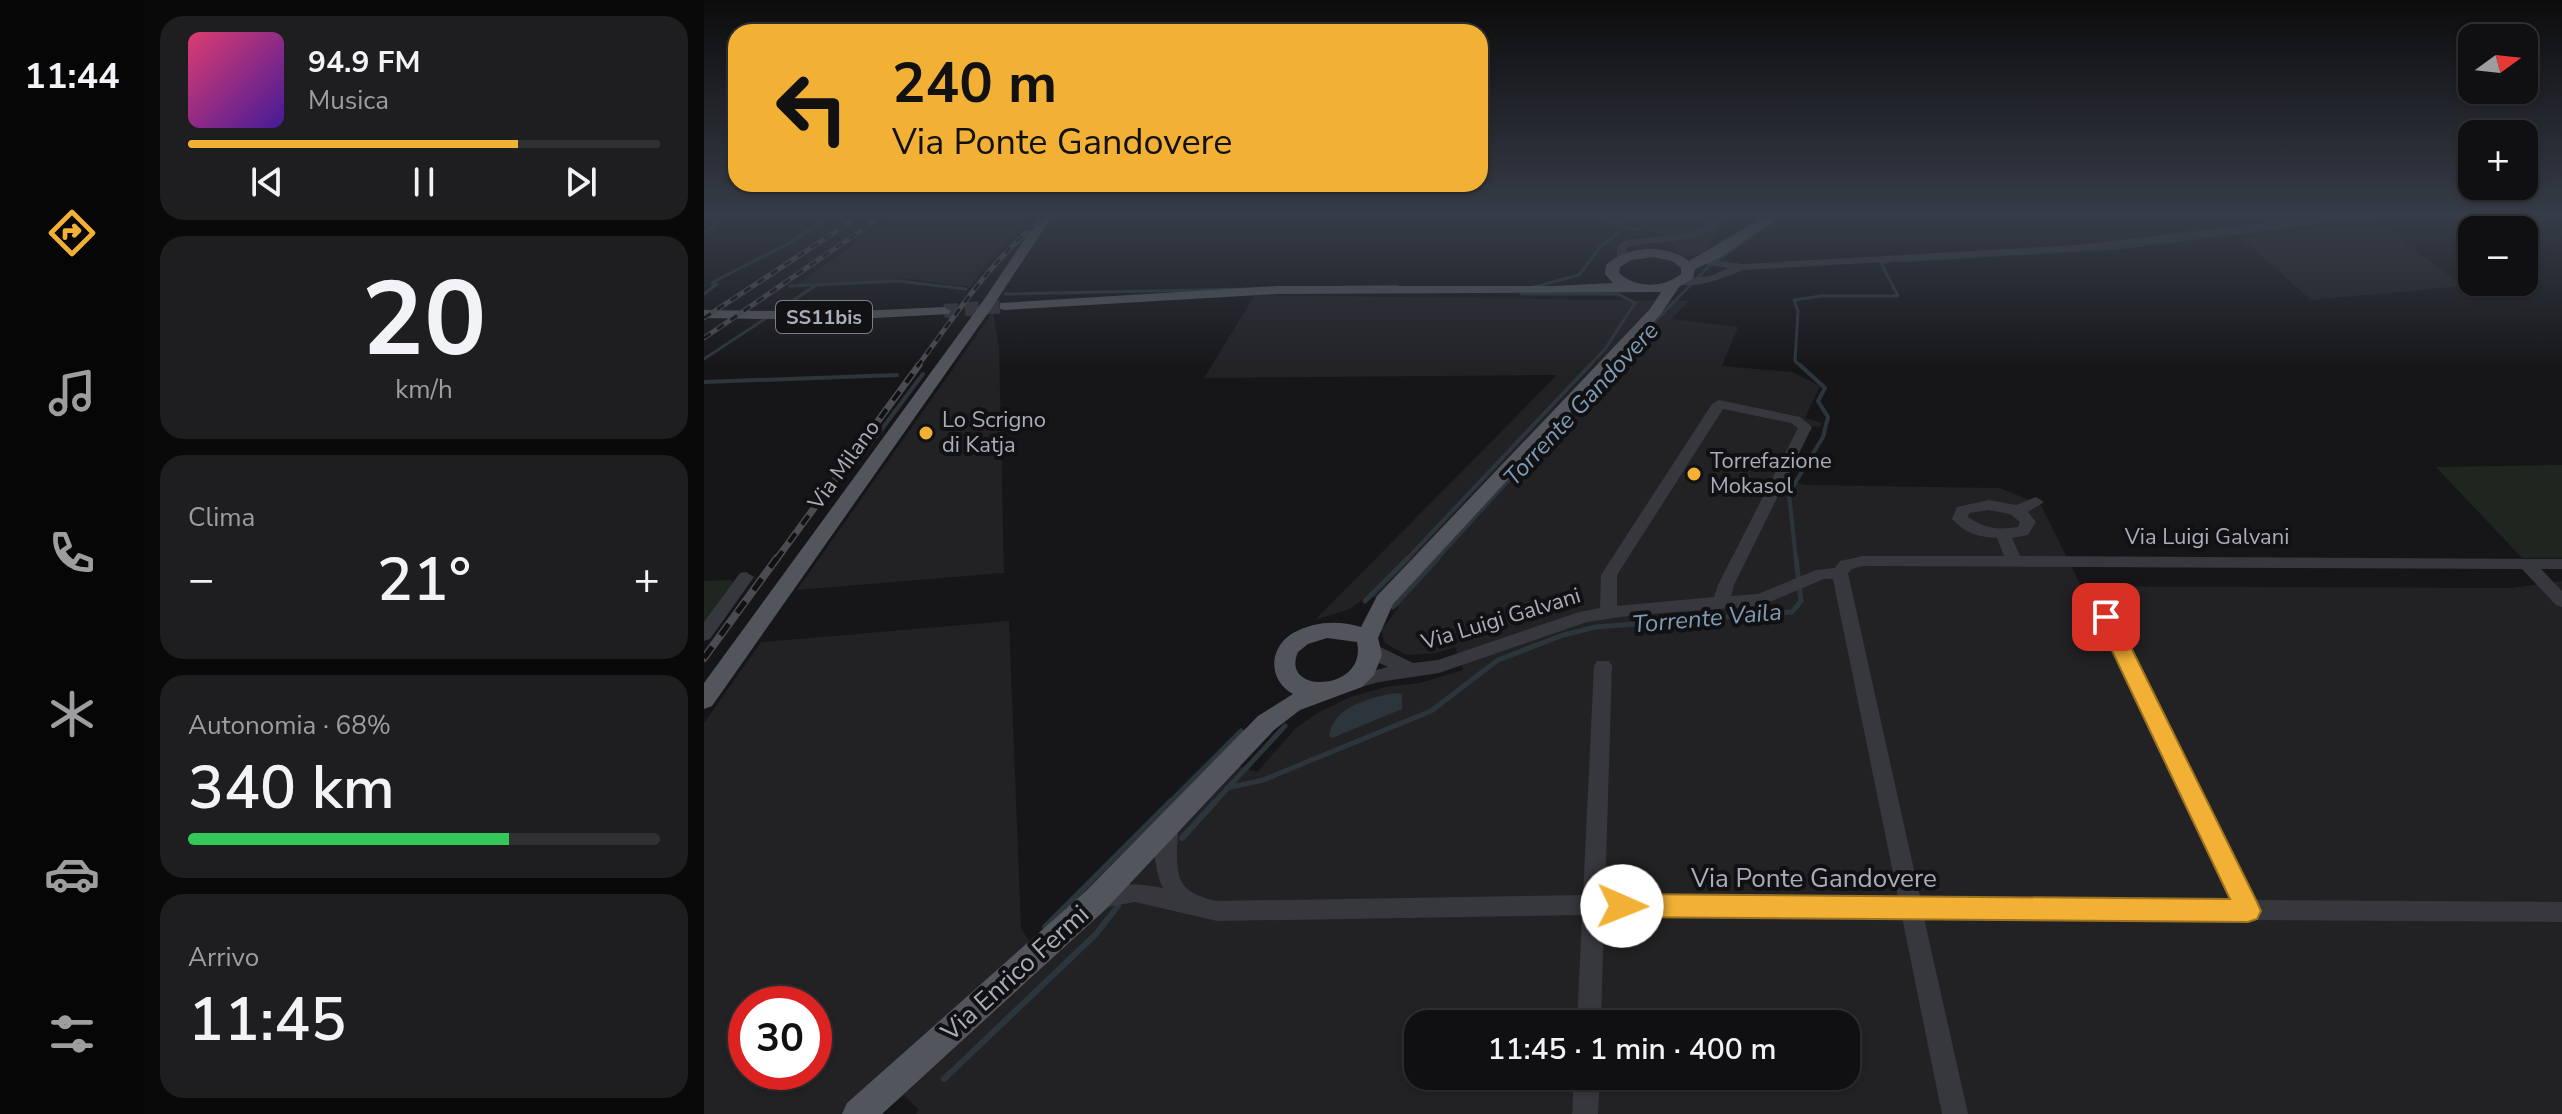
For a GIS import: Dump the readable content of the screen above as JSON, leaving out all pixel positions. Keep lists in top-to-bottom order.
{
  "streets": {
    "main road": ["SS11bis", "Via Milano", "Via Enrico Fermi"],
    "street": ["Via Luigi Galvani", "Via Ponte Gandovere"]
  },
  "crossings": [
    ["Via Ponte Gandovere", "Via Enrico Fermi"]
  ],
  "water": ["Torrente Gandovere", "Torrente Vaila"],
  "places": ["Lo Scrigno di Katja", "Torrefazione Mokasol"],
  "north": "right",
  "page": {
    "tabs": "11:44",
    "map_buttons": ["+", "−"],
    "turn": ["240 m", "Via Ponte Gandovere"],
    "song": ["94.9 FM", "Musica"],
    "tile": [
      ["20", "km/h"],
      "Clima",
      ["Autonomia · 68%", "340 km"],
      ["Arrivo", "11:45"]
    ],
    "heat": ["−", "21°", "+"],
    "limit": "30",
    "trip": "11:45 · 1 min · 400 m"
  }
}
